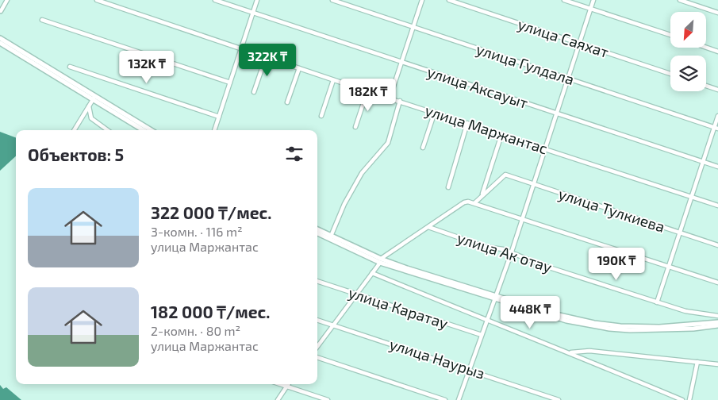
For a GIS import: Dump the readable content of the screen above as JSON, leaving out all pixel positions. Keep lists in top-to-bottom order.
{
  "streets": {
    "street": [
      "улица Саяхат",
      "улица Гулдала",
      "улица Аксауыт",
      "улица Маржантас",
      "улица Тулкиева",
      "улица Ак отау",
      "улица Каратау",
      "улица Наурыз"
    ]
  },
  "north": "bottom left",
  "page": {
    "price": [
      "322K ₸",
      "132K ₸",
      "182K ₸",
      "190K ₸",
      "448K ₸"
    ],
    "heading": "Объектов: 5",
    "list": [
      {
        "name": "322 000 ₸/мес.",
        "note": "3-комн. · 116 m² · улица Маржантас"
      },
      {
        "name": "182 000 ₸/мес.",
        "note": "2-комн. · 80 m² · улица Маржантас"
      }
    ]
  }
}
